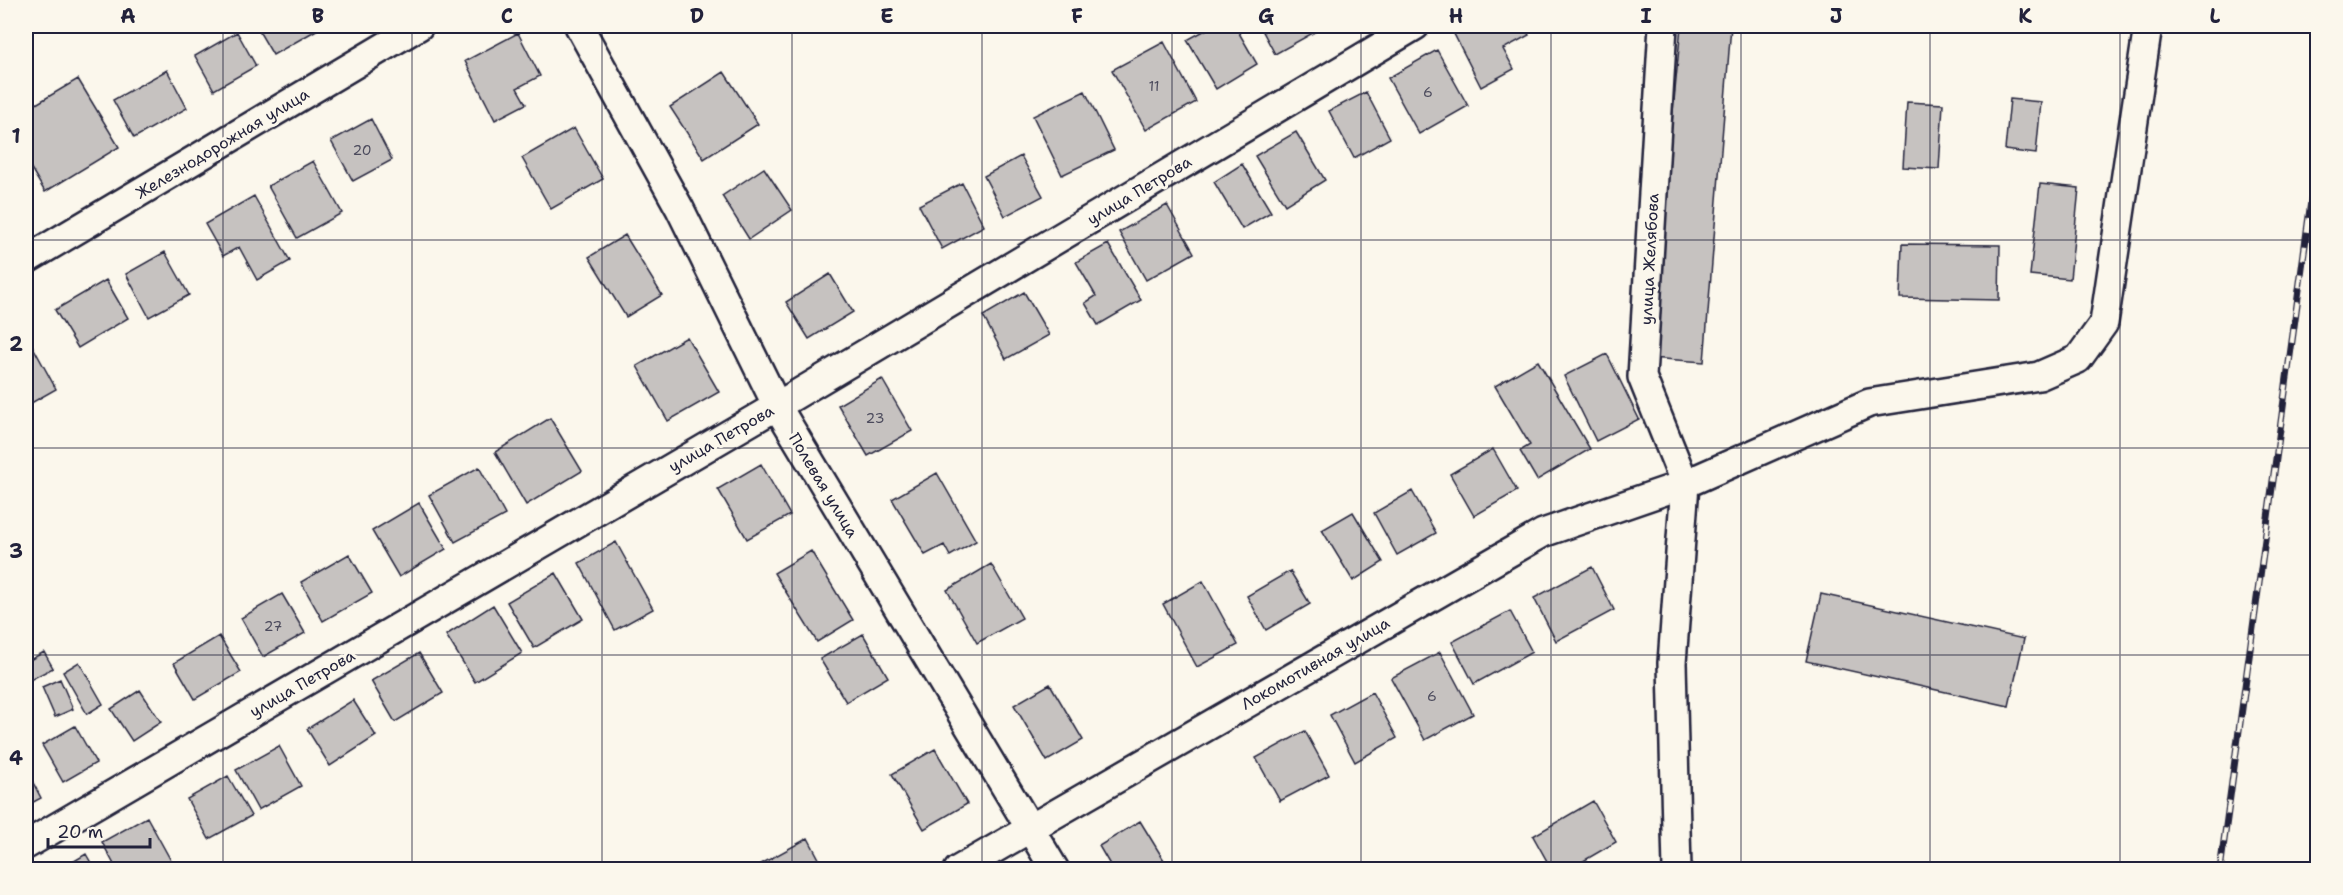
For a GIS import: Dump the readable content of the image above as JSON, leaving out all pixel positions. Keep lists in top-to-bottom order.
{
  "streets": {
    "street": [
      "Железнодорожная улица",
      "улица Петрова",
      "улица Желябова",
      "Полевая улица",
      "Локомотивная улица"
    ]
  },
  "crossings": [
    ["улица Петрова", "Полевая улица"],
    ["улица Желябова", "Локомотивная улица"],
    ["Полевая улица", "Локомотивная улица"]
  ],
  "house_numbers": [
    "11",
    "6",
    "20",
    "23",
    "27",
    "6"
  ],
  "scale_bar": "20 m",
  "grid": {
    "columns": [
      "A",
      "B",
      "C",
      "D",
      "E",
      "F",
      "G",
      "H",
      "I",
      "J",
      "K",
      "L"
    ],
    "rows": [
      "1",
      "2",
      "3",
      "4"
    ]
  }
}
